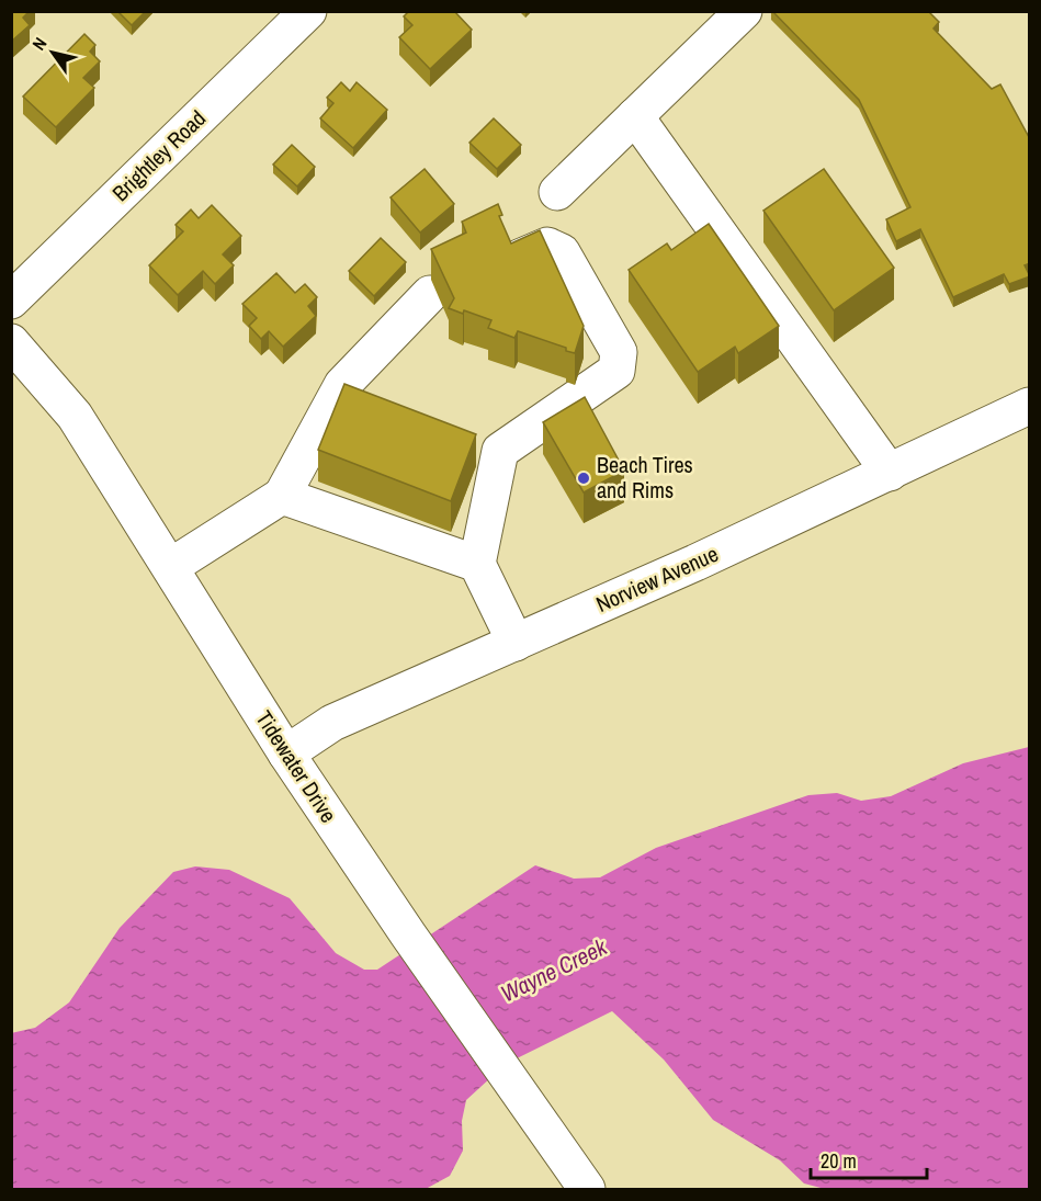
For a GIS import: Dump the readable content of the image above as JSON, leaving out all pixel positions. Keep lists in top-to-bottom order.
{
  "streets": {
    "main road": ["Brightley Road", "Norview Avenue", "Tidewater Drive"]
  },
  "crossings": [
    ["Norview Avenue", "Tidewater Drive"]
  ],
  "water": ["Wayne Creek"],
  "places": ["Beach Tires and Rims"],
  "scale_bar": "20 m",
  "north": "top left"
}
